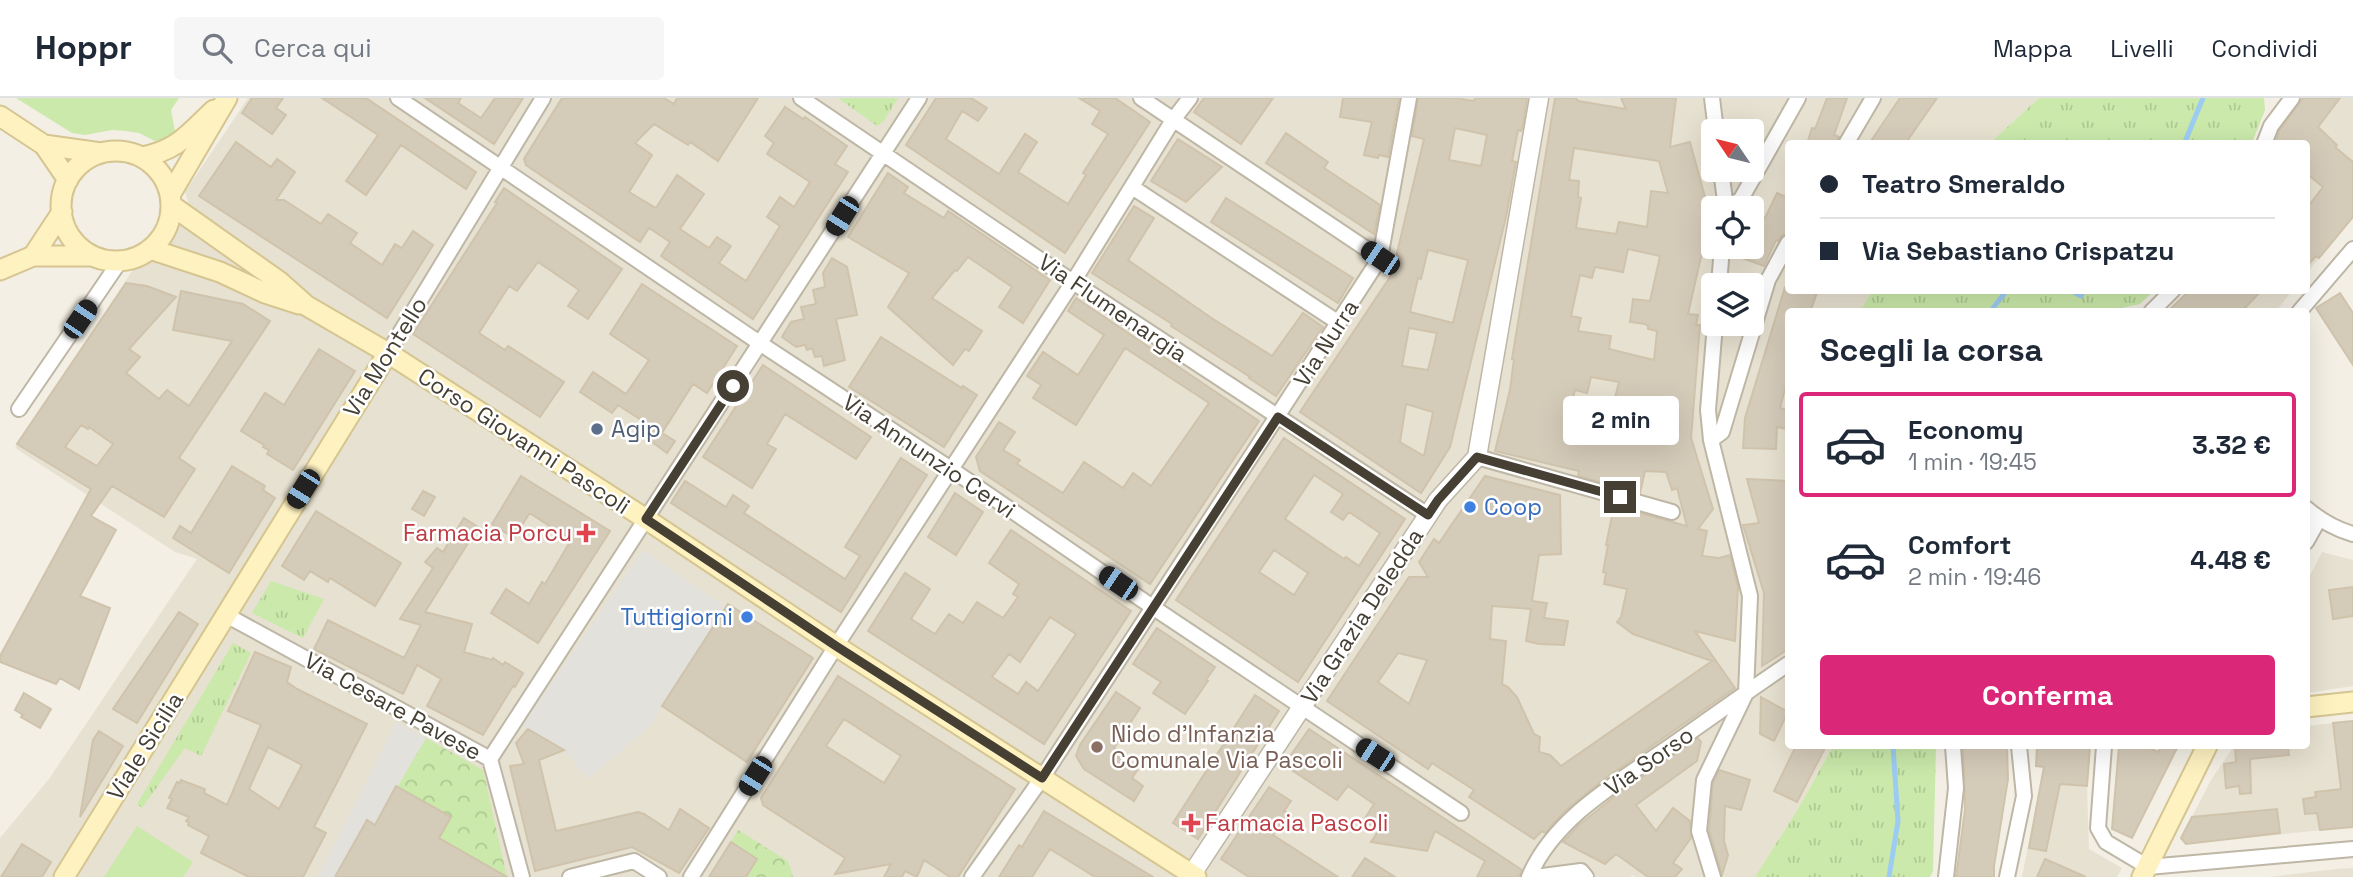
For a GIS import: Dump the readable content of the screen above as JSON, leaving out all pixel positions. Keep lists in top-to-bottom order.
{
  "streets": {
    "main road": ["Via Montello", "Corso Giovanni Pascoli", "Viale Sicilia"],
    "street": [
      "Via Flumenargia",
      "Via Nurra",
      "Via Annunzio Cervi",
      "Via Grazia Deledda",
      "Via Cesare Pavese",
      "Via Sorso"
    ]
  },
  "crossings": [
    ["Via Flumenargia", "Via Nurra"],
    ["Via Flumenargia", "Via Grazia Deledda"],
    ["Via Nurra", "Corso Giovanni Pascoli"],
    ["Via Nurra", "Via Annunzio Cervi"],
    ["Via Montello", "Corso Giovanni Pascoli"],
    ["Via Montello", "Via Annunzio Cervi"],
    ["Via Montello", "Via Cesare Pavese"],
    ["Via Montello", "Viale Sicilia"],
    ["Corso Giovanni Pascoli", "Via Grazia Deledda"],
    ["Via Annunzio Cervi", "Via Grazia Deledda"],
    ["Via Cesare Pavese", "Viale Sicilia"]
  ],
  "places": {
    "other": [
      "Agip",
      "Coop",
      "Tuttigiorni",
      "Nido d'Infanzia Comunale Via Pascoli"
    ],
    "health": ["Farmacia Porcu", "Farmacia Pascoli"]
  },
  "north": "top left",
  "page": {
    "header": "Hoppr",
    "search": "Cerca qui",
    "nav": ["Mappa", "Livelli", "Condividi"],
    "banner": ["Teatro Smeraldo", "Via Sebastiano Crispatzu"],
    "heading": "Scegli la corsa",
    "list": [
      {
        "name": "Economy",
        "note": "1 min · 19:45",
        "value": "3.32 €"
      },
      {
        "name": "Comfort",
        "note": "2 min · 19:46",
        "value": "4.48 €"
      }
    ],
    "bubble": "2 min",
    "buttons": "Conferma"
  }
}
